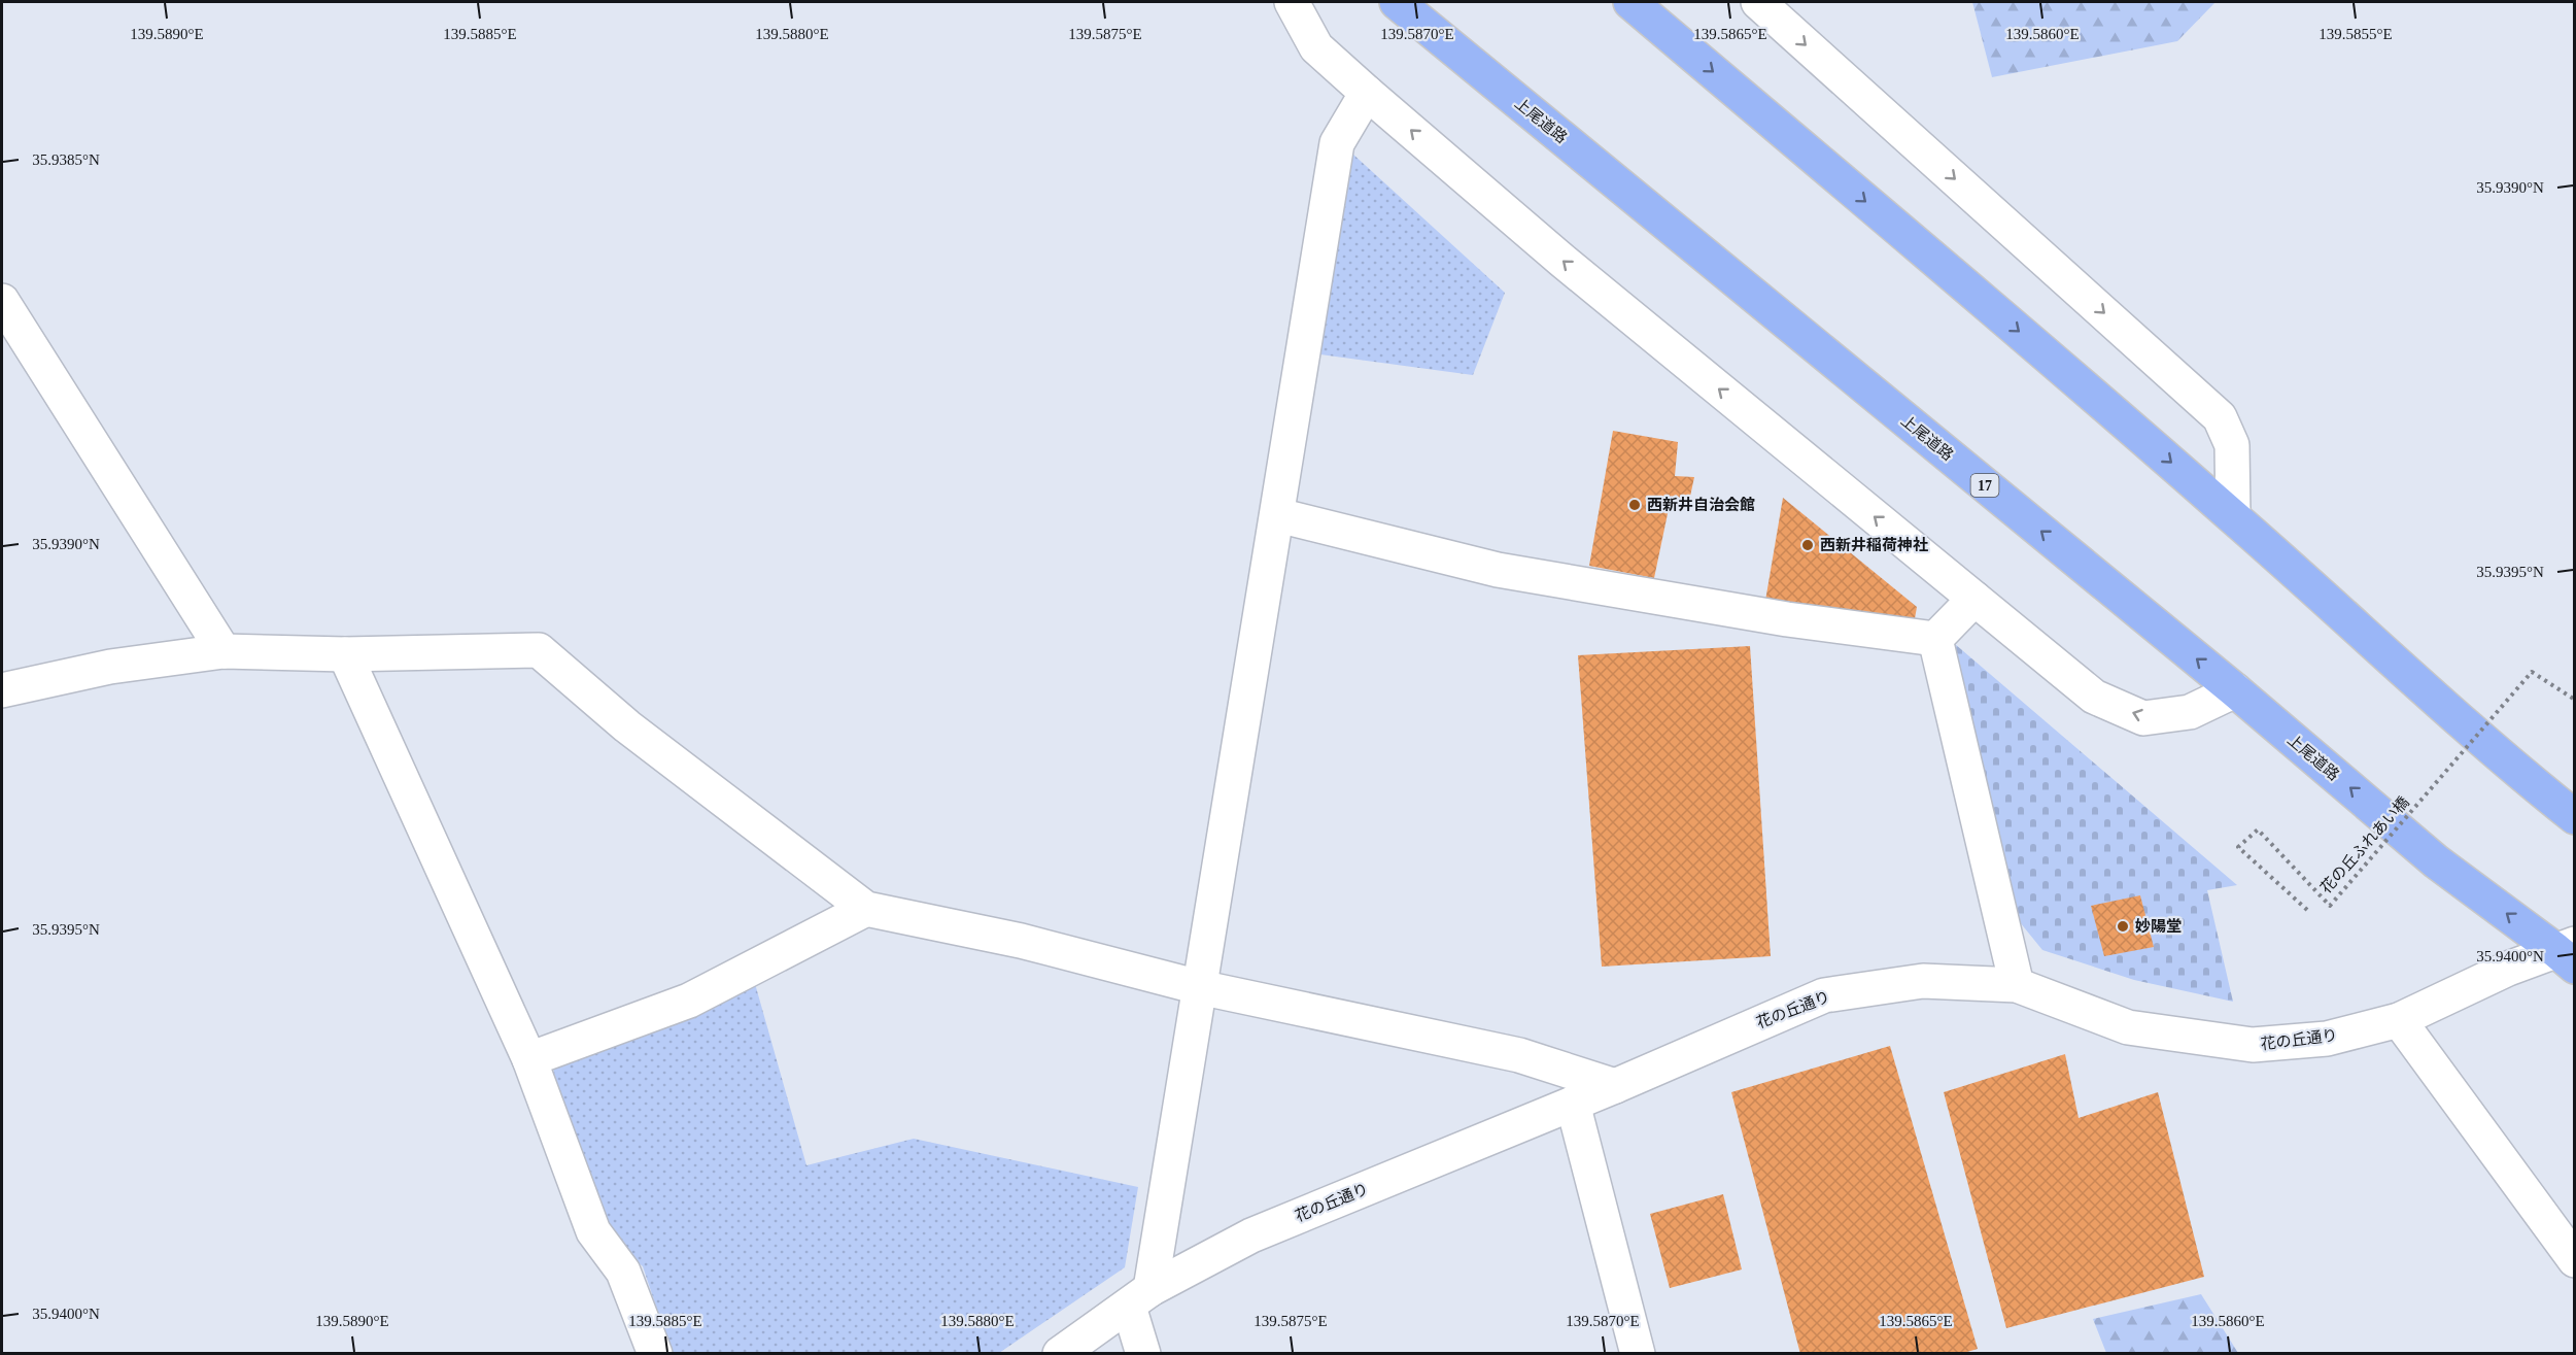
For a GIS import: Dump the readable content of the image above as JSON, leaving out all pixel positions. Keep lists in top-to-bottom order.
{
  "streets": {
    "highway": ["上尾道路", "17"],
    "street": ["花の丘通り"],
    "path": ["花の丘ふれあい橋"]
  },
  "crossings": [
    ["上尾道路", "花の丘通り"]
  ],
  "places": ["西新井自治会館", "西新井稲荷神社", "妙陽堂"],
  "coordinates": [
    "139.5890°E",
    "139.5885°E",
    "139.5880°E",
    "139.5875°E",
    "139.5870°E",
    "139.5865°E",
    "139.5860°E",
    "139.5855°E",
    "35.9385°N",
    "35.9390°N",
    "35.9395°N",
    "35.9400°N"
  ]
}
